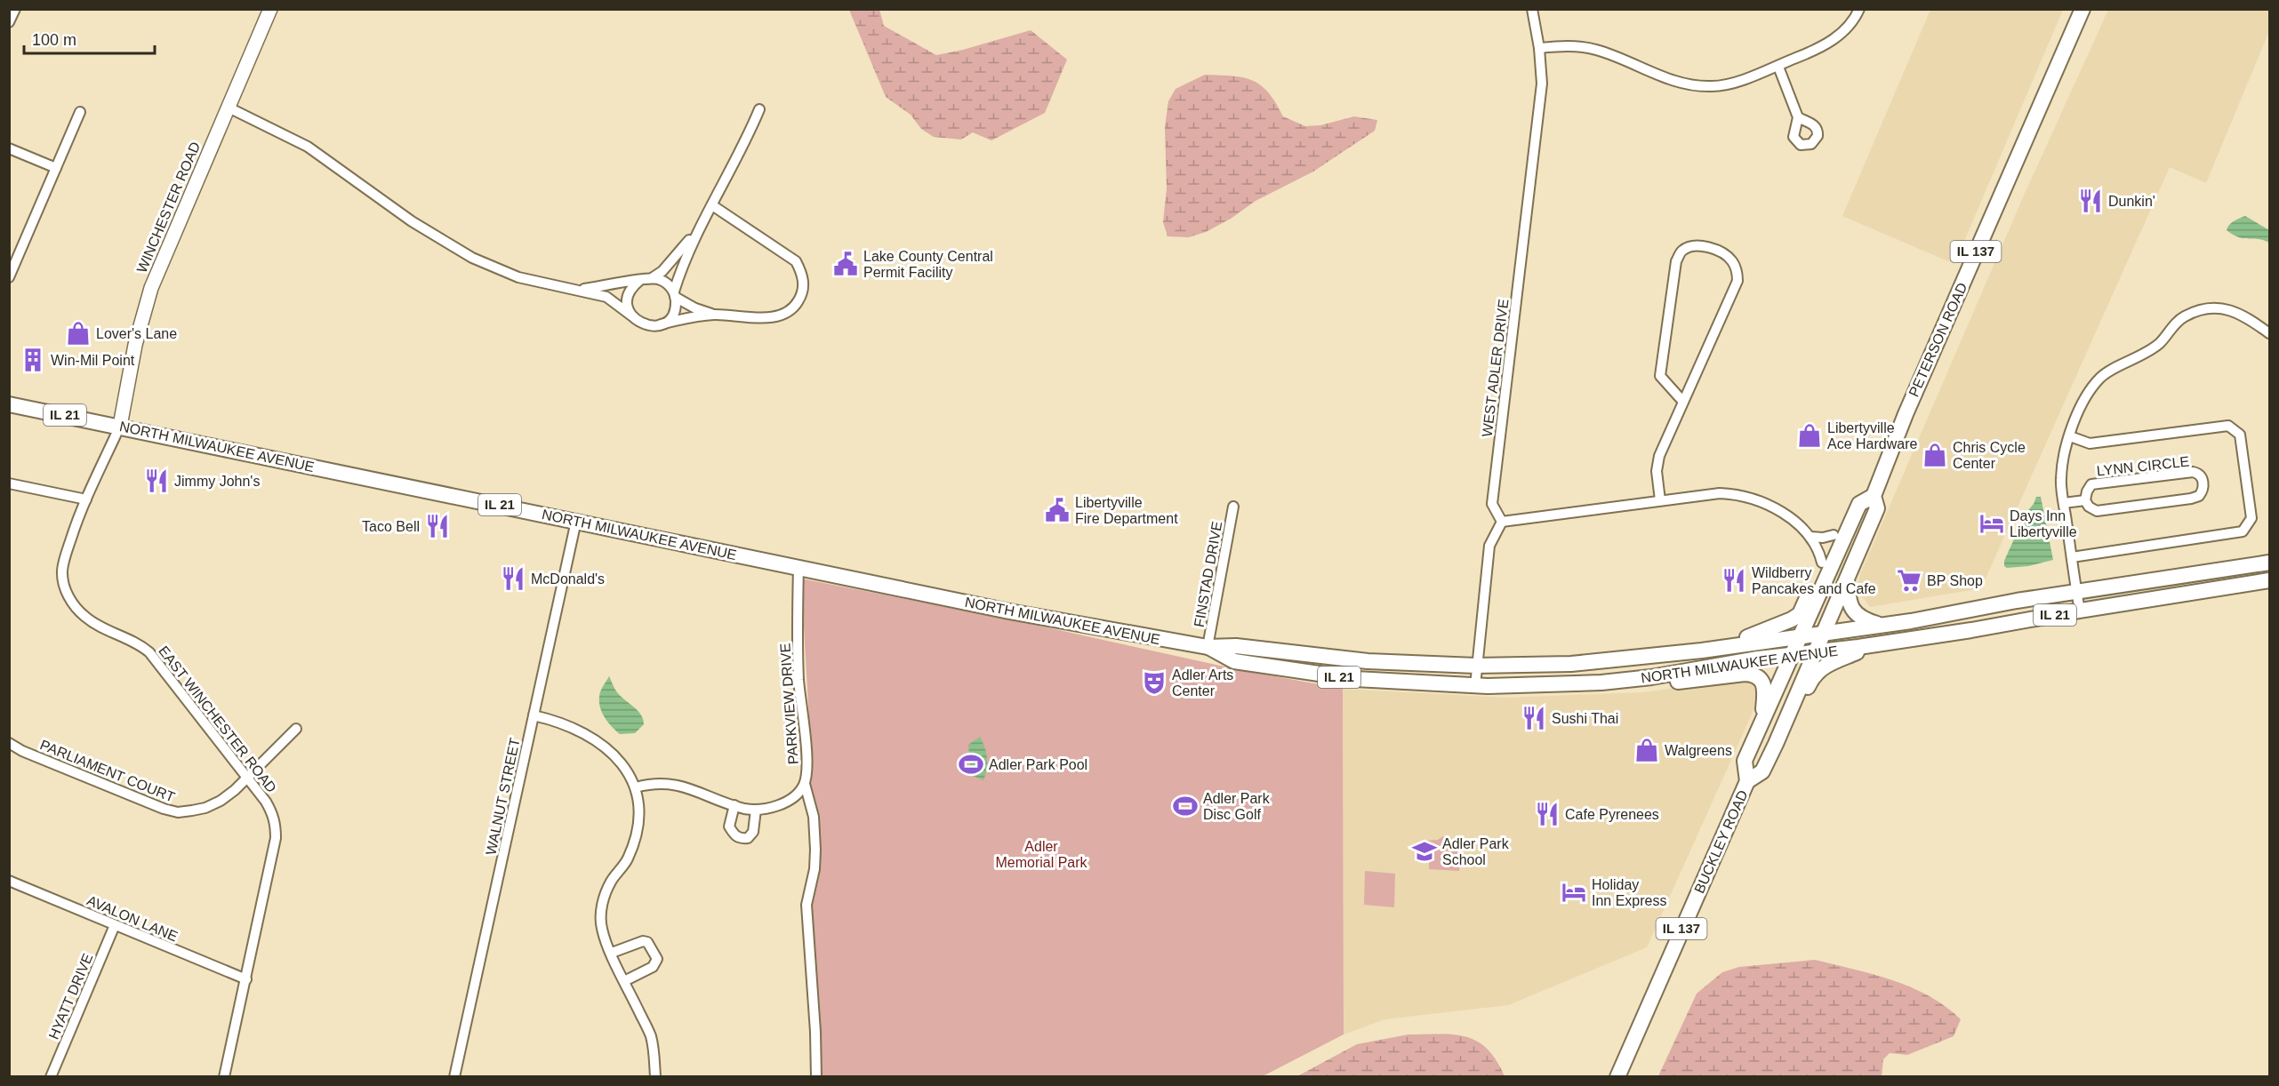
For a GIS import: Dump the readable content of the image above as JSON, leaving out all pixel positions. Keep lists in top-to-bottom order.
{
  "streets": {
    "main road": [
      "WINCHESTER ROAD",
      "IL 137",
      "PETERSON ROAD",
      "IL 21",
      "NORTH MILWAUKEE AVENUE",
      "BUCKLEY ROAD"
    ],
    "street": [
      "WEST ADLER DRIVE",
      "LYNN CIRCLE",
      "FINSTAD DRIVE",
      "PARKVIEW DRIVE",
      "EAST WINCHESTER ROAD",
      "PARLIAMENT COURT",
      "WALNUT STREET",
      "AVALON LANE",
      "HYATT DRIVE"
    ]
  },
  "crossings": [
    ["WINCHESTER ROAD", "NORTH MILWAUKEE AVENUE"],
    ["WINCHESTER ROAD", "EAST WINCHESTER ROAD"],
    ["PETERSON ROAD", "NORTH MILWAUKEE AVENUE"],
    ["PETERSON ROAD", "BUCKLEY ROAD"],
    ["NORTH MILWAUKEE AVENUE", "FINSTAD DRIVE"],
    ["NORTH MILWAUKEE AVENUE", "PARKVIEW DRIVE"],
    ["NORTH MILWAUKEE AVENUE", "EAST WINCHESTER ROAD"],
    ["NORTH MILWAUKEE AVENUE", "WALNUT STREET"],
    ["NORTH MILWAUKEE AVENUE", "BUCKLEY ROAD"],
    ["EAST WINCHESTER ROAD", "PARLIAMENT COURT"],
    ["EAST WINCHESTER ROAD", "AVALON LANE"],
    ["AVALON LANE", "HYATT DRIVE"]
  ],
  "parks": ["Adler Memorial Park"],
  "places": {
    "restaurant": [
      "Dunkin'",
      "Jimmy John's",
      "Taco Bell",
      "McDonald's",
      "Wildberry Pancakes and Cafe",
      "Sushi Thai",
      "Cafe Pyrenees"
    ],
    "public building": ["Lake County Central Permit Facility", "Libertyville Fire Department"],
    "shop": [
      "Lover's Lane",
      "Libertyville Ace Hardware",
      "Chris Cycle Center",
      "Walgreens"
    ],
    "building": ["Win-Mil Point"],
    "hotel": ["Days Inn Libertyville", "Holiday Inn Express"],
    "supermarket": ["BP Shop"],
    "theatre": ["Adler Arts Center"],
    "sports": ["Adler Park Pool", "Adler Park Disc Golf"],
    "school or university": ["Adler Park School"]
  },
  "scale_bar": "100 m"
}
